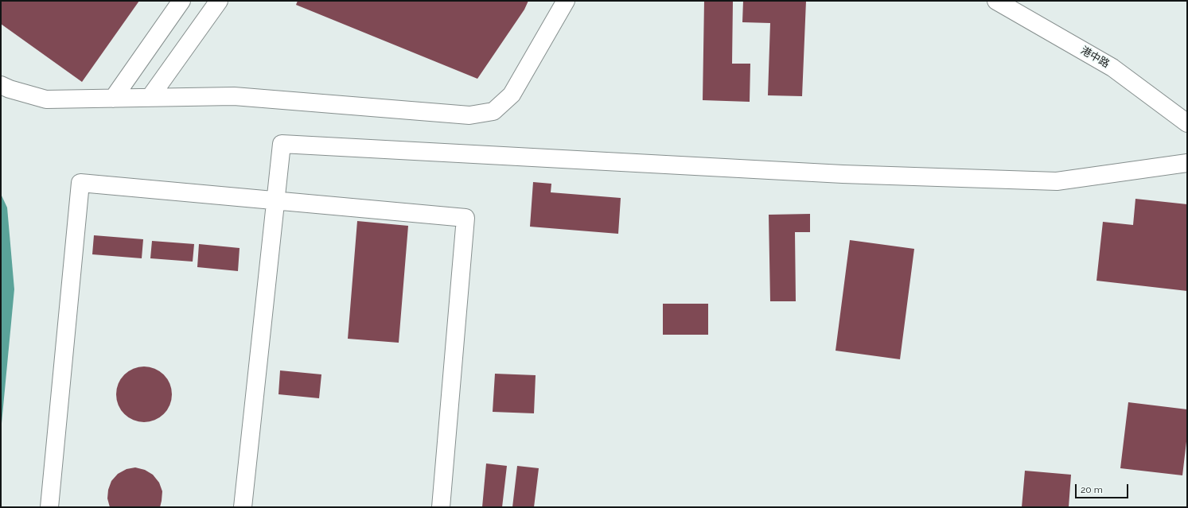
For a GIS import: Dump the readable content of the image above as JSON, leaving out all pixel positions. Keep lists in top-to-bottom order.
{
  "streets": {
    "street": ["港中路"]
  },
  "scale_bar": "20 m"
}
